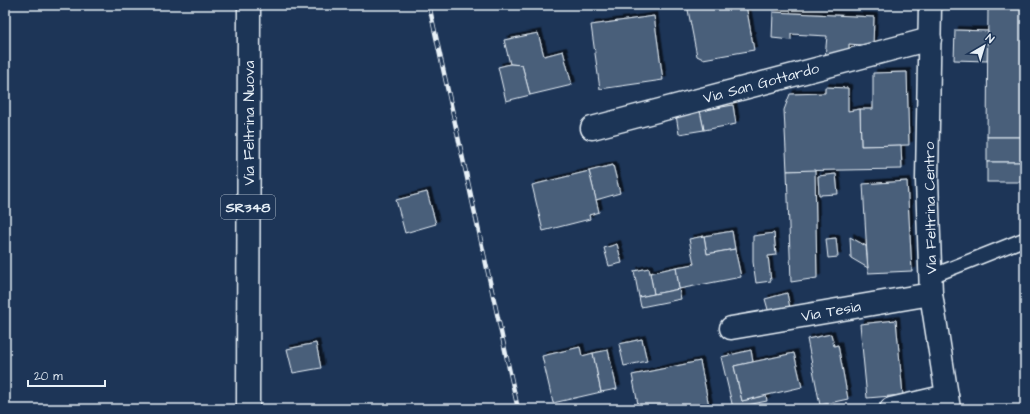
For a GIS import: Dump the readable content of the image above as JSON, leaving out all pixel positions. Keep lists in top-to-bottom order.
{
  "streets": {
    "main road": [
      "Via San Gottardo",
      "Via Feltrina Nuova",
      "SR348",
      "Via Feltrina Centro",
      "Via Tesia"
    ]
  },
  "crossings": [
    ["Via San Gottardo", "Via Feltrina Centro"],
    ["Via Feltrina Centro", "Via Tesia"]
  ],
  "scale_bar": "20 m",
  "north": "top right"
}
